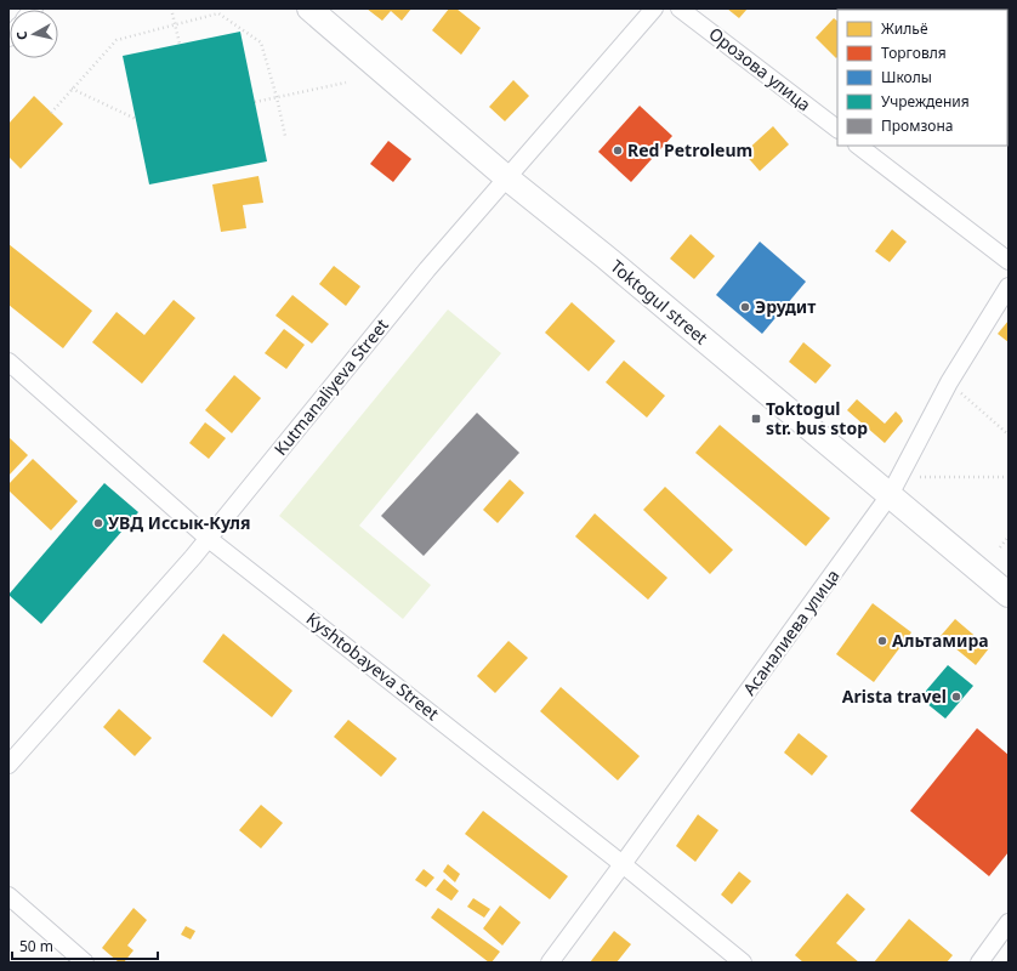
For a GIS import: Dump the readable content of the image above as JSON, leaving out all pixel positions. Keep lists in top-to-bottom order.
{
  "streets": {
    "main road": ["Toktogul street"],
    "street": [
      "Орозова улица",
      "Kutmanaliyeva Street",
      "Асаналиева улица",
      "Kyshtobayeva Street"
    ]
  },
  "crossings": [
    ["Toktogul street", "Kutmanaliyeva Street"],
    ["Toktogul street", "Асаналиева улица"],
    ["Kutmanaliyeva Street", "Kyshtobayeva Street"],
    ["Асаналиева улица", "Kyshtobayeva Street"]
  ],
  "places": {
    "other": [
      "Red Petroleum",
      "Эрудит",
      "УВД Иссык-Куля",
      "Альтамира",
      "Arista travel"
    ],
    "transit": ["Toktogul str. bus stop"]
  },
  "legend": [
    "Жильё",
    "Торговля",
    "Школы",
    "Учреждения",
    "Промзона"
  ],
  "scale_bar": "50 m",
  "north": "left"
}
